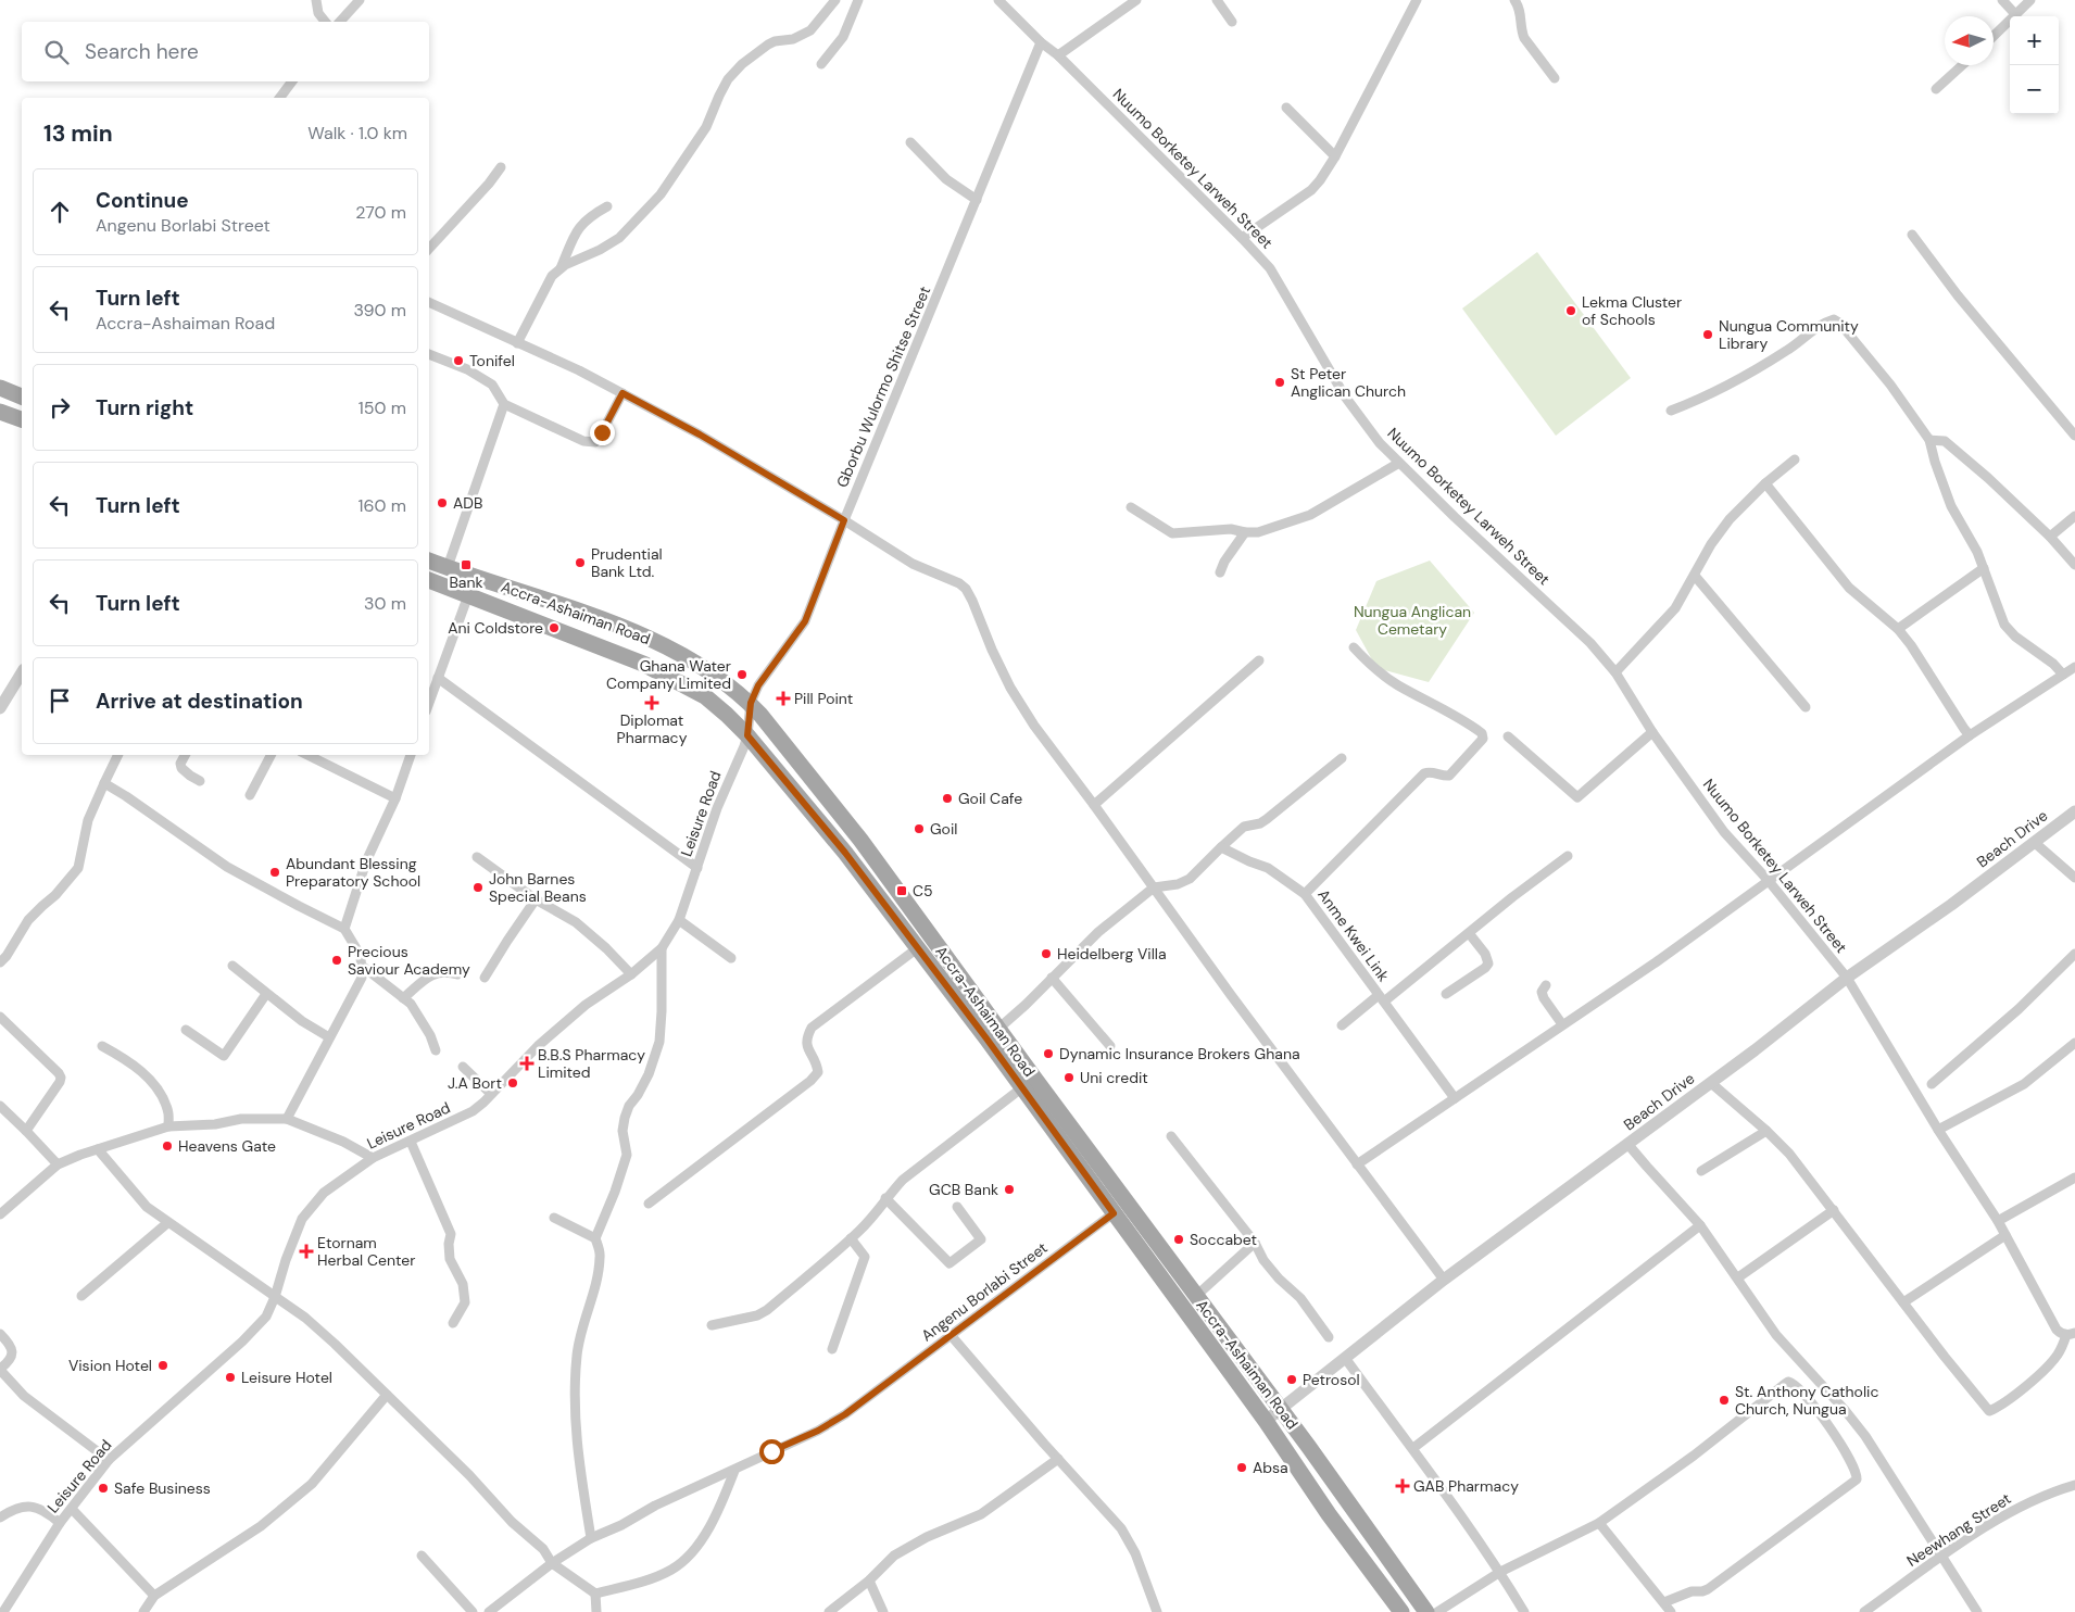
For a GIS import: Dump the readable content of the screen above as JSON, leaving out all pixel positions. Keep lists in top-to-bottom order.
{
  "streets": {
    "main road": ["Accra-Ashaiman Road"],
    "street": [
      "Nuumo Borketey Larweh Street",
      "Gborbu Wulormo Shitse Street",
      "Leisure Road",
      "Beach Drive",
      "Anme Kwei Link",
      "Angenu Borlabi Street",
      "Neewhang Street"
    ]
  },
  "crossings": [
    ["Nuumo Borketey Larweh Street", "Gborbu Wulormo Shitse Street"],
    ["Nuumo Borketey Larweh Street", "Beach Drive"],
    ["Gborbu Wulormo Shitse Street", "Accra-Ashaiman Road"],
    ["Gborbu Wulormo Shitse Street", "Leisure Road"],
    ["Accra-Ashaiman Road", "Leisure Road"],
    ["Accra-Ashaiman Road", "Beach Drive"],
    ["Accra-Ashaiman Road", "Angenu Borlabi Street"]
  ],
  "parks": ["Nungua Anglican Cemetary"],
  "places": {
    "other": [
      "Lekma Cluster of Schools",
      "Nungua Community Library",
      "Tonifel",
      "St Peter Anglican Church",
      "ADB",
      "Prudential Bank Ltd.",
      "Ani Coldstore",
      "Ghana Water Company Limited",
      "Goil Cafe",
      "Goil",
      "Abundant Blessing Preparatory School",
      "John Barnes Special Beans",
      "Heidelberg Villa",
      "Precious Saviour Academy",
      "Dynamic Insurance Brokers Ghana",
      "Uni credit",
      "J.A Bort",
      "Heavens Gate",
      "GCB Bank",
      "Soccabet",
      "Vision Hotel",
      "Leisure Hotel",
      "Petrosol",
      "St. Anthony Catholic Church, Nungua",
      "Absa",
      "Safe Business"
    ],
    "transit": ["Bank", "C5"],
    "health": [
      "Pill Point",
      "Diplomat Pharmacy",
      "B.B.S Pharmacy Limited",
      "Etornam Herbal Center",
      "GAB Pharmacy"
    ]
  },
  "north": "left",
  "page": {
    "map_buttons": ["+", "−"],
    "search": "Search here",
    "heading": ["13 min", "Walk · 1.0 km"],
    "list": [
      ["Continue", "Angenu Borlabi Street", "270 m"],
      ["Turn left", "Accra-Ashaiman Road", "390 m"],
      ["Turn right", "150 m"],
      ["Turn left", "160 m"],
      ["Turn left", "30 m"],
      "Arrive at destination"
    ]
  }
}
